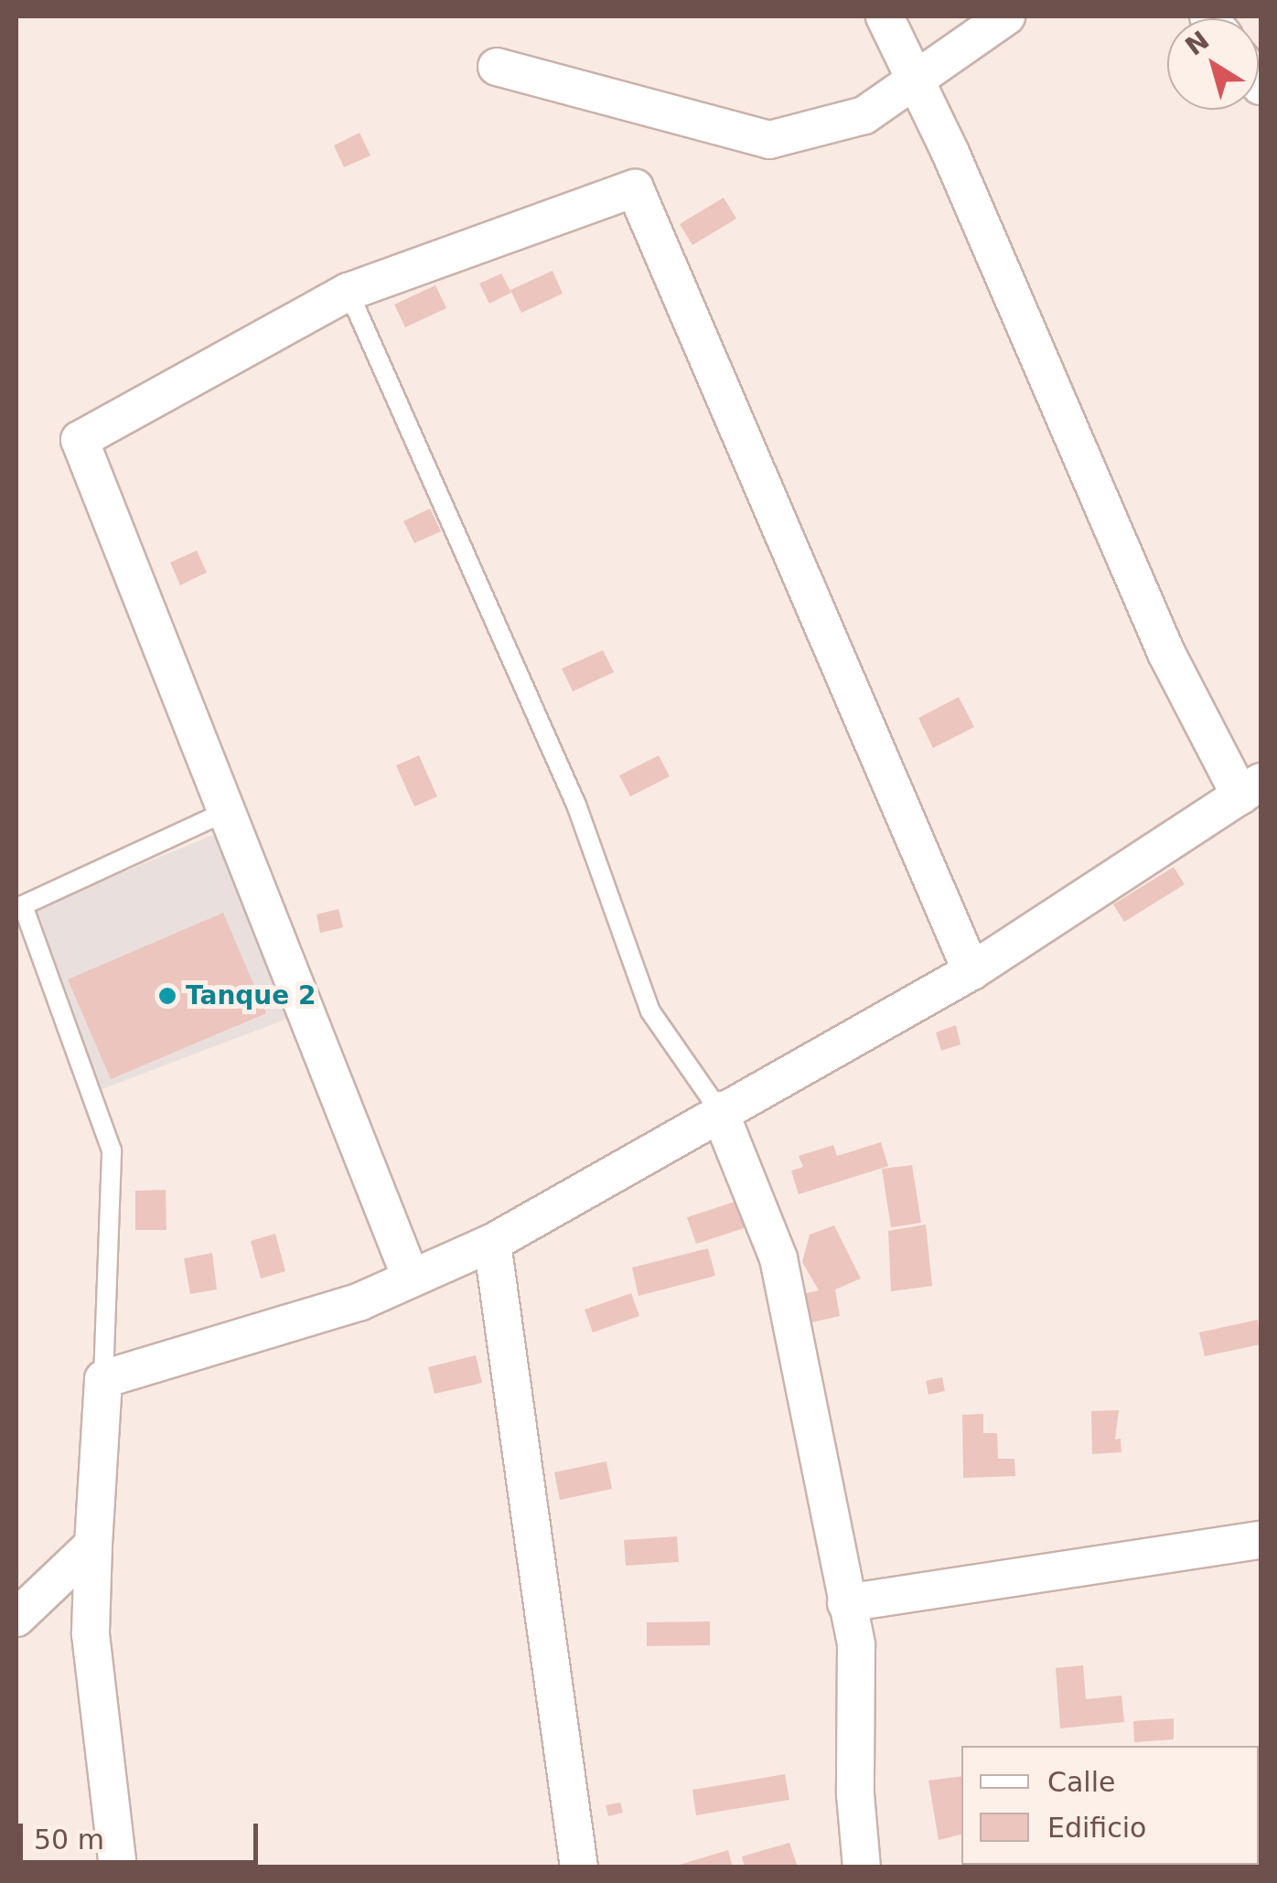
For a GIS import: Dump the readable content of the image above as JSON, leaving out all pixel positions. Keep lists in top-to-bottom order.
{
  "places": ["Tanque 2"],
  "legend": ["Calle", "Edificio"],
  "scale_bar": "50 m",
  "north": "top left"
}
